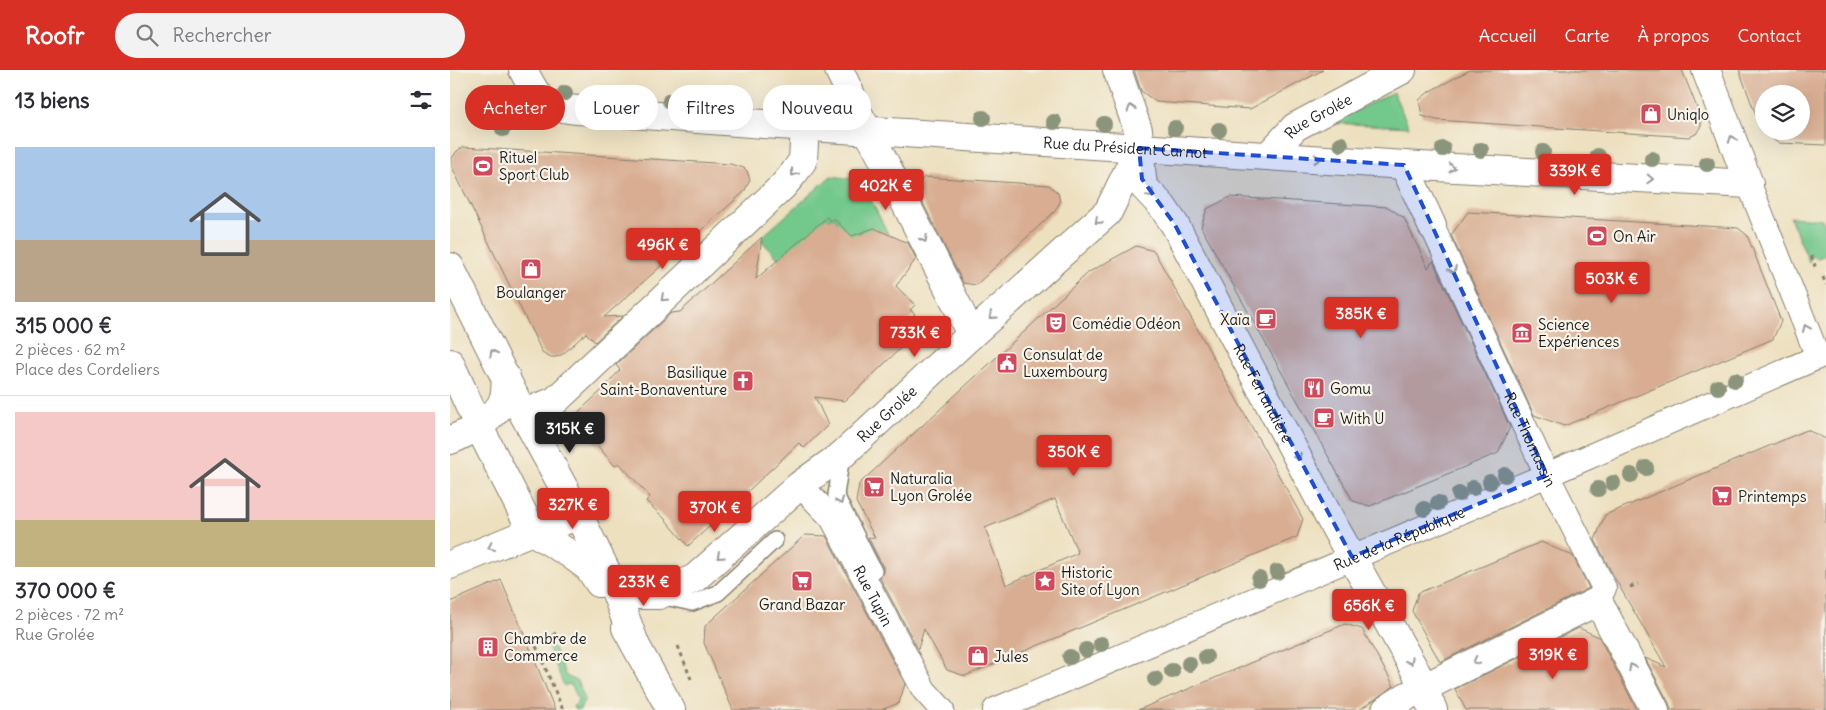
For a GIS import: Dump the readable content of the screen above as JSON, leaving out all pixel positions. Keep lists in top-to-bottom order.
{
  "streets": {
    "street": [
      "Rue Grolée",
      "Rue du Président Carnot",
      "Rue Ferrandière",
      "Rue Thomassin",
      "Rue de la République",
      "Rue Tupin"
    ]
  },
  "crossings": [
    ["Rue Grolée", "Rue du Président Carnot"],
    ["Rue Grolée", "Rue Ferrandière"],
    ["Rue Grolée", "Rue Tupin"],
    ["Rue du Président Carnot", "Rue Ferrandière"],
    ["Rue du Président Carnot", "Rue Thomassin"],
    ["Rue du Président Carnot", "Rue de la République"],
    ["Rue Ferrandière", "Rue de la République"],
    ["Rue Thomassin", "Rue de la République"]
  ],
  "one_way": ["Rue Grolée", "Rue du Président Carnot", "Rue Thomassin"],
  "places": {
    "shop": ["Uniqlo", "Boulanger", "Jules"],
    "sports": ["Rituel Sport Club", "On Air"],
    "cafe": ["Xaïa", "With U"],
    "theatre": ["Comédie Odéon"],
    "museum": ["Science Expériences"],
    "public building": ["Consulat de Luxembourg"],
    "church": ["Basilique Saint-Bonaventure"],
    "restaurant": ["Gomu"],
    "supermarket": ["Naturalia Lyon Grolée", "Printemps", "Grand Bazar"],
    "place": ["Historic Site of Lyon"],
    "building": ["Chambre de Commerce"]
  },
  "page": {
    "header": "Roofr",
    "search": "Rechercher",
    "nav": [
      "Accueil",
      "Carte",
      "À propos",
      "Contact"
    ],
    "heading": "13 biens",
    "chip": [
      "Acheter",
      "Louer",
      "Filtres",
      "Nouveau"
    ],
    "list": [
      {
        "name": "315 000 €",
        "note": "2 pièces · 62 m² · Place des Cordeliers"
      },
      {
        "name": "370 000 €",
        "note": "2 pièces · 72 m² · Rue Grolée"
      }
    ],
    "price": [
      "339K €",
      "402K €",
      "496K €",
      "503K €",
      "385K €",
      "733K €",
      "315K €",
      "350K €",
      "327K €",
      "370K €",
      "233K €",
      "656K €",
      "319K €"
    ]
  }
}
